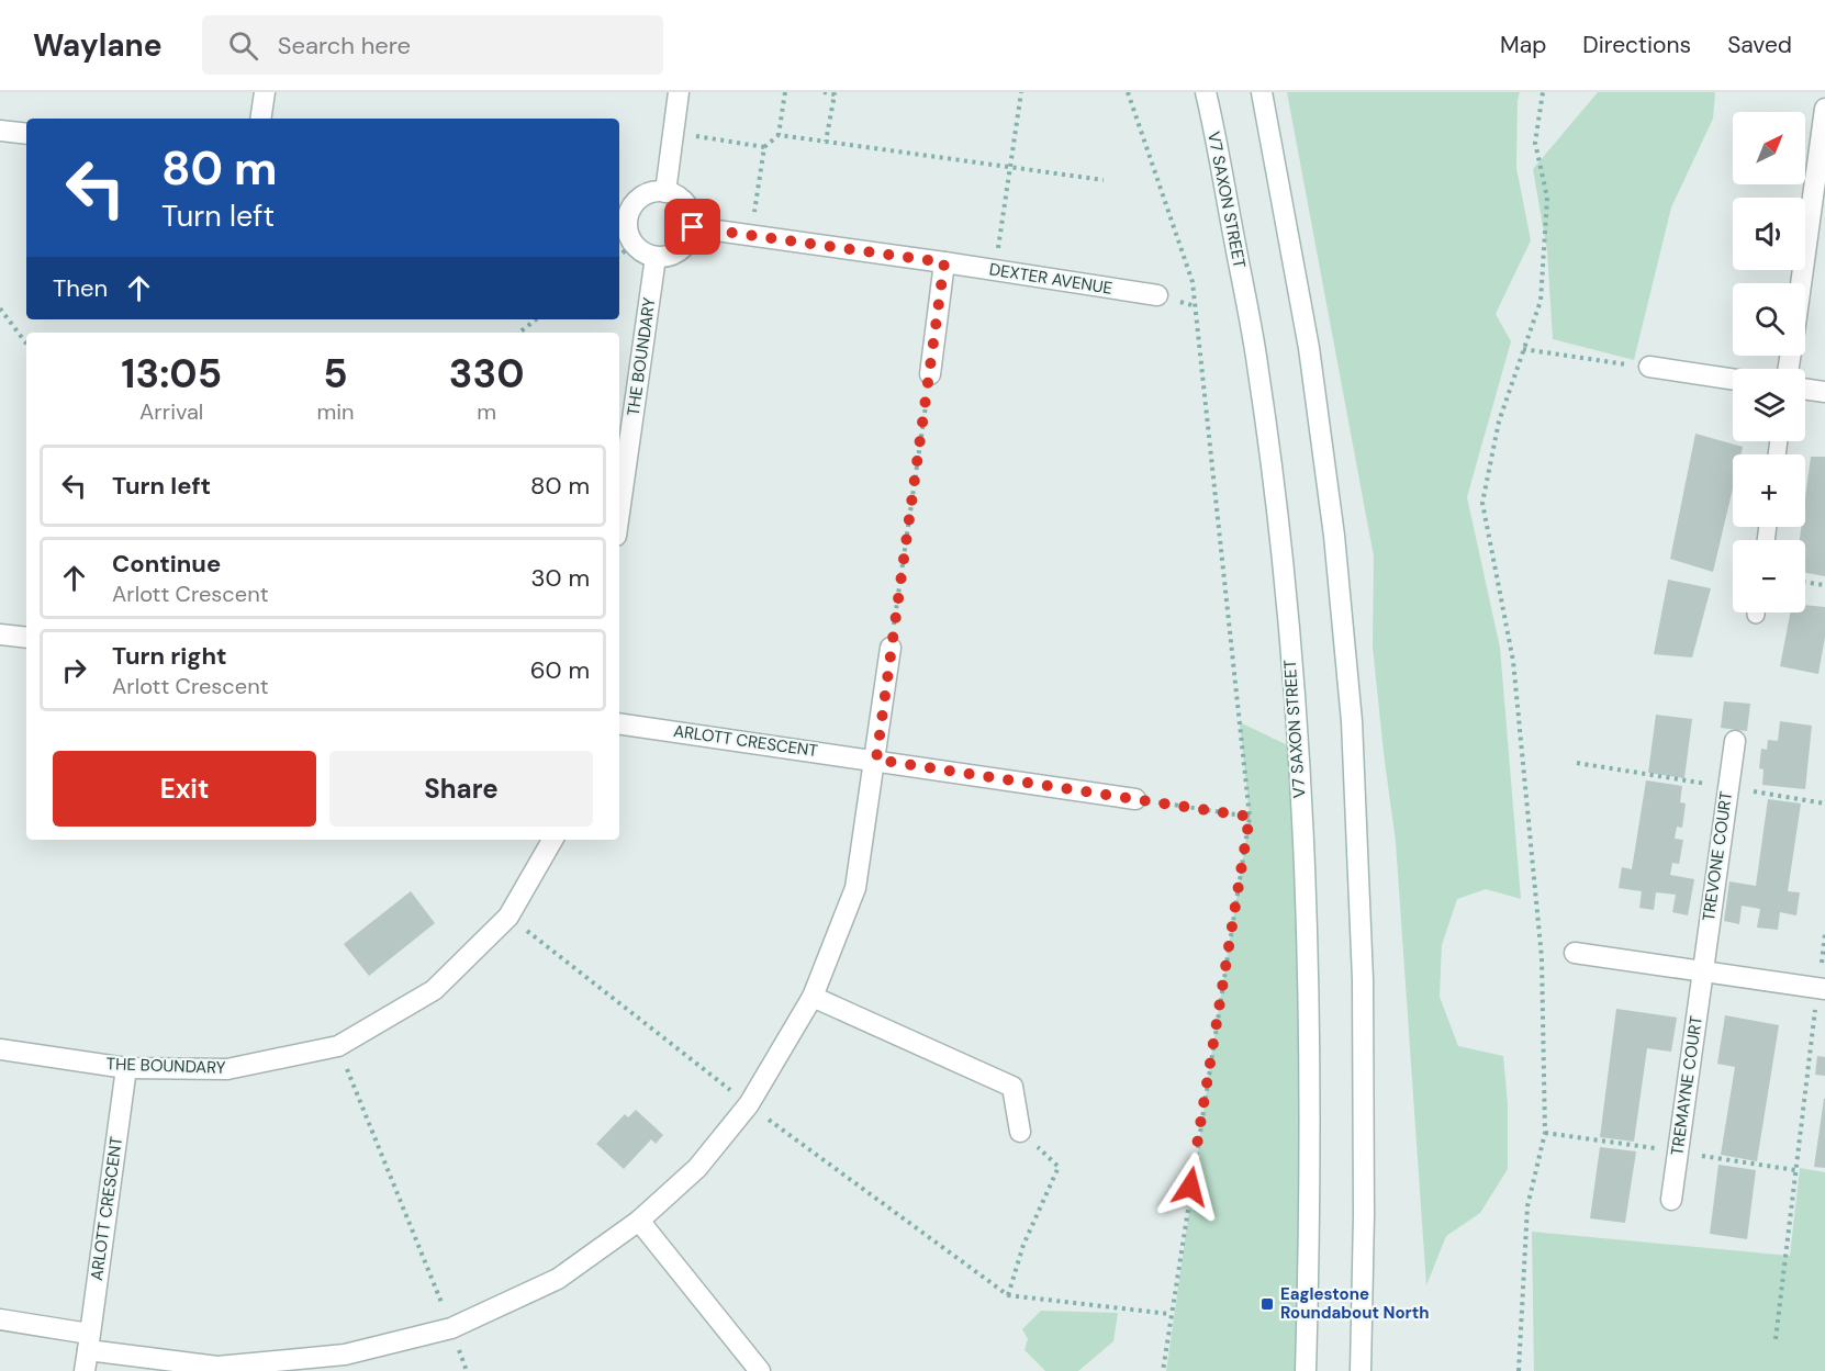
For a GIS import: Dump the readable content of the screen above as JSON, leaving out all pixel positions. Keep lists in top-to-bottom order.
{
  "streets": {
    "street": [
      "V7 SAXON STREET",
      "DEXTER AVENUE",
      "THE BOUNDARY",
      "ARLOTT CRESCENT",
      "TREVONE COURT",
      "TREMAYNE COURT"
    ]
  },
  "crossings": [
    ["DEXTER AVENUE", "THE BOUNDARY"],
    ["THE BOUNDARY", "ARLOTT CRESCENT"],
    ["TREVONE COURT", "TREMAYNE COURT"]
  ],
  "places": {
    "transit": ["Eaglestone Roundabout North"]
  },
  "north": "top right",
  "page": {
    "header": "Waylane",
    "search": "Search here",
    "nav": ["Map", "Directions", "Saved"],
    "map_buttons": ["+", "−"],
    "turn": ["80 m", "Turn left"],
    "then": "Then",
    "eta": [
      "13:05",
      "Arrival",
      "5",
      "min",
      "330",
      "m"
    ],
    "list": [
      {
        "name": "Turn left",
        "value": "80 m"
      },
      {
        "name": "Continue",
        "note": "Arlott Crescent",
        "value": "30 m"
      },
      {
        "name": "Turn right",
        "note": "Arlott Crescent",
        "value": "60 m"
      }
    ],
    "buttons": ["Exit", "Share"]
  }
}
